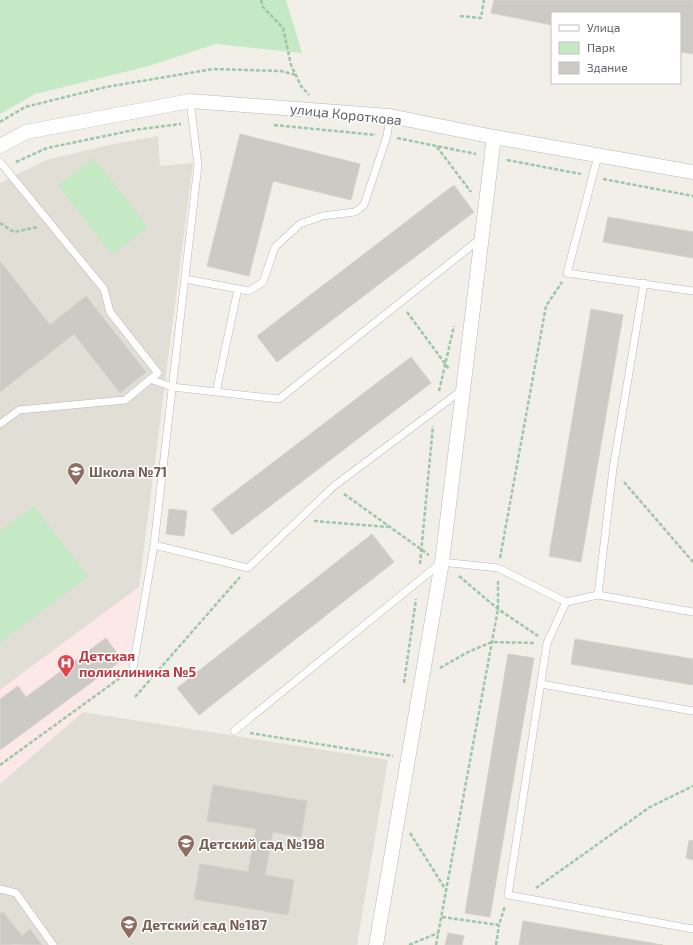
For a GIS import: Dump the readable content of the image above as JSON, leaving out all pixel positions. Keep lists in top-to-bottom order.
{
  "streets": {
    "street": ["улица Короткова"]
  },
  "places": {
    "school or university": ["Школа №71", "Детский сад №198", "Детский сад №187"],
    "hospital": ["Детская поликлиника №5"]
  },
  "legend": ["Улица", "Парк", "Здание"]
}
